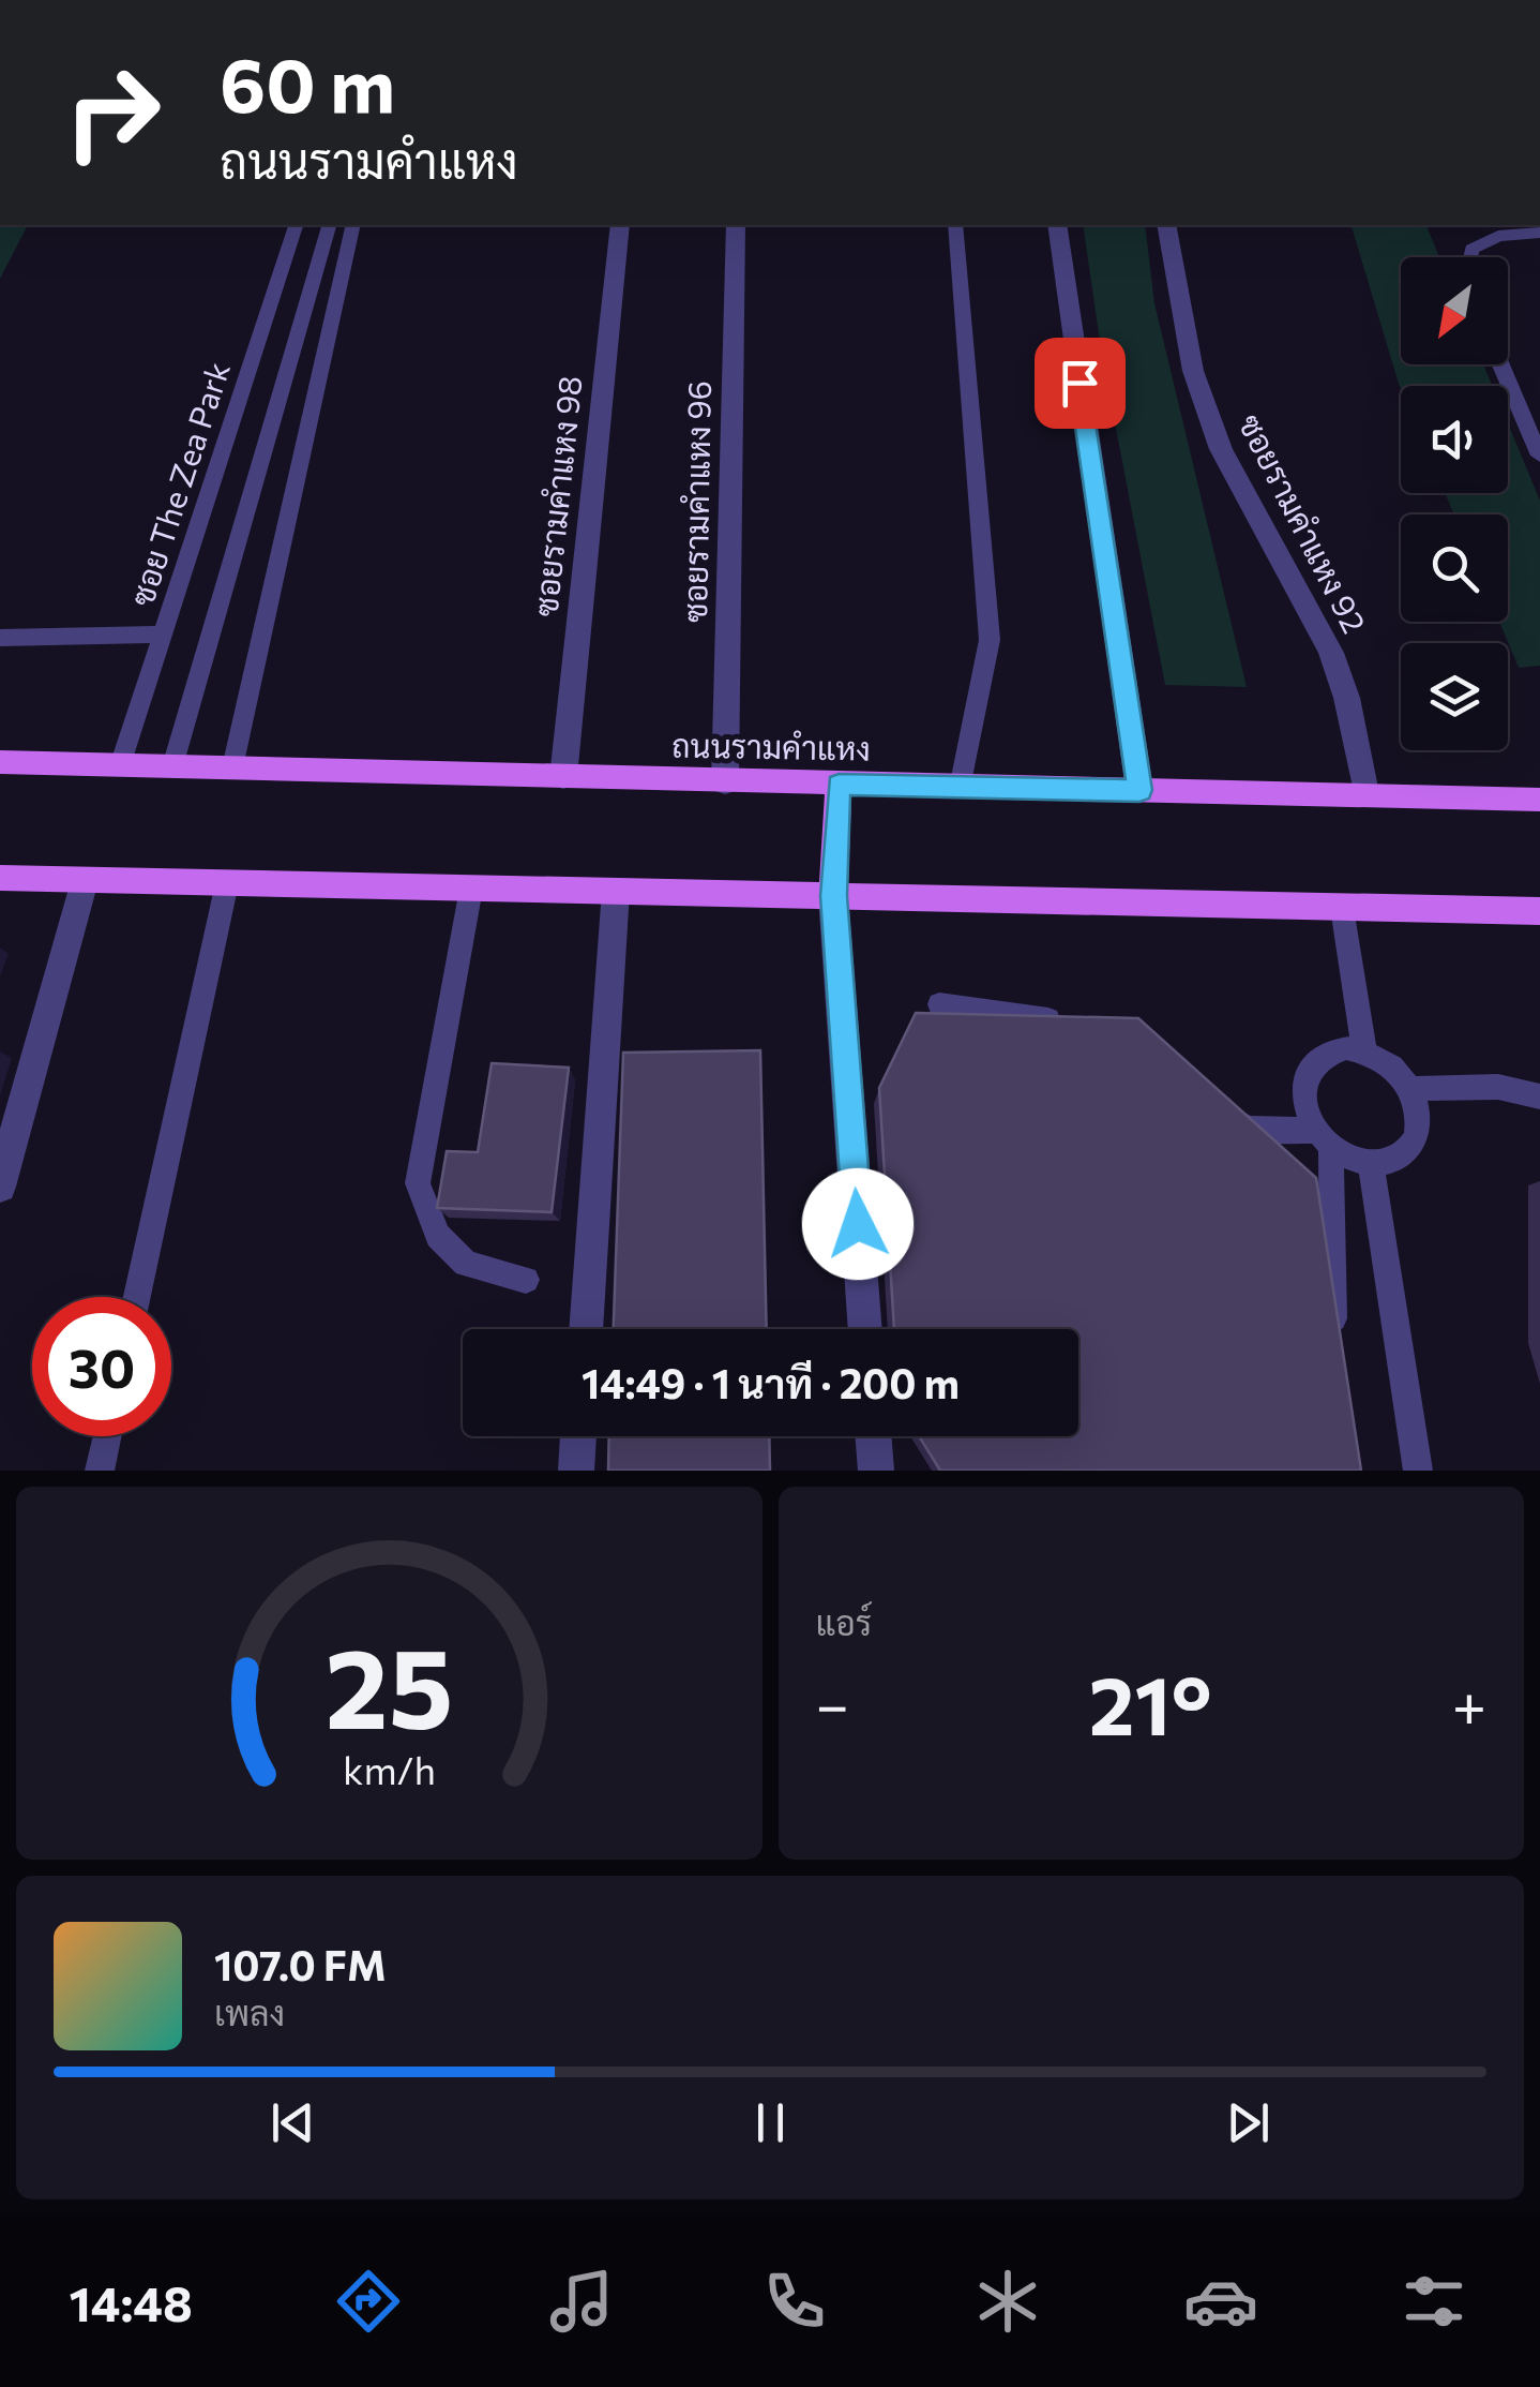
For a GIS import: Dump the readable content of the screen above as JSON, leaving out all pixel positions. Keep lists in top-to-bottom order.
{
  "streets": {
    "main road": ["ถนนรามคำแหง"],
    "street": ["ซอยรามคําแหง 98", "ซอยรามคําแหง 96", "ซอยรามคําแหง 92"],
    "lane": ["ซอย The Zea Park"]
  },
  "crossings": [
    ["ซอย The Zea Park", "ถนนรามคำแหง"],
    ["ซอยรามคําแหง 98", "ถนนรามคำแหง"],
    ["ซอยรามคําแหง 96", "ถนนรามคำแหง"],
    ["ซอยรามคําแหง 92", "ถนนรามคำแหง"]
  ],
  "north": "bottom left",
  "page": {
    "turn": ["60 m", "ถนนรามคำแหง"],
    "limit": "30",
    "trip": "14:49 · 1 นาที · 200 m",
    "tile": "แอร์",
    "heat": ["−", "21°", "+"],
    "song": ["107.0 FM", "เพลง"],
    "tabs": "14:48",
    "gauge": ["25", "km/h"]
  }
}
